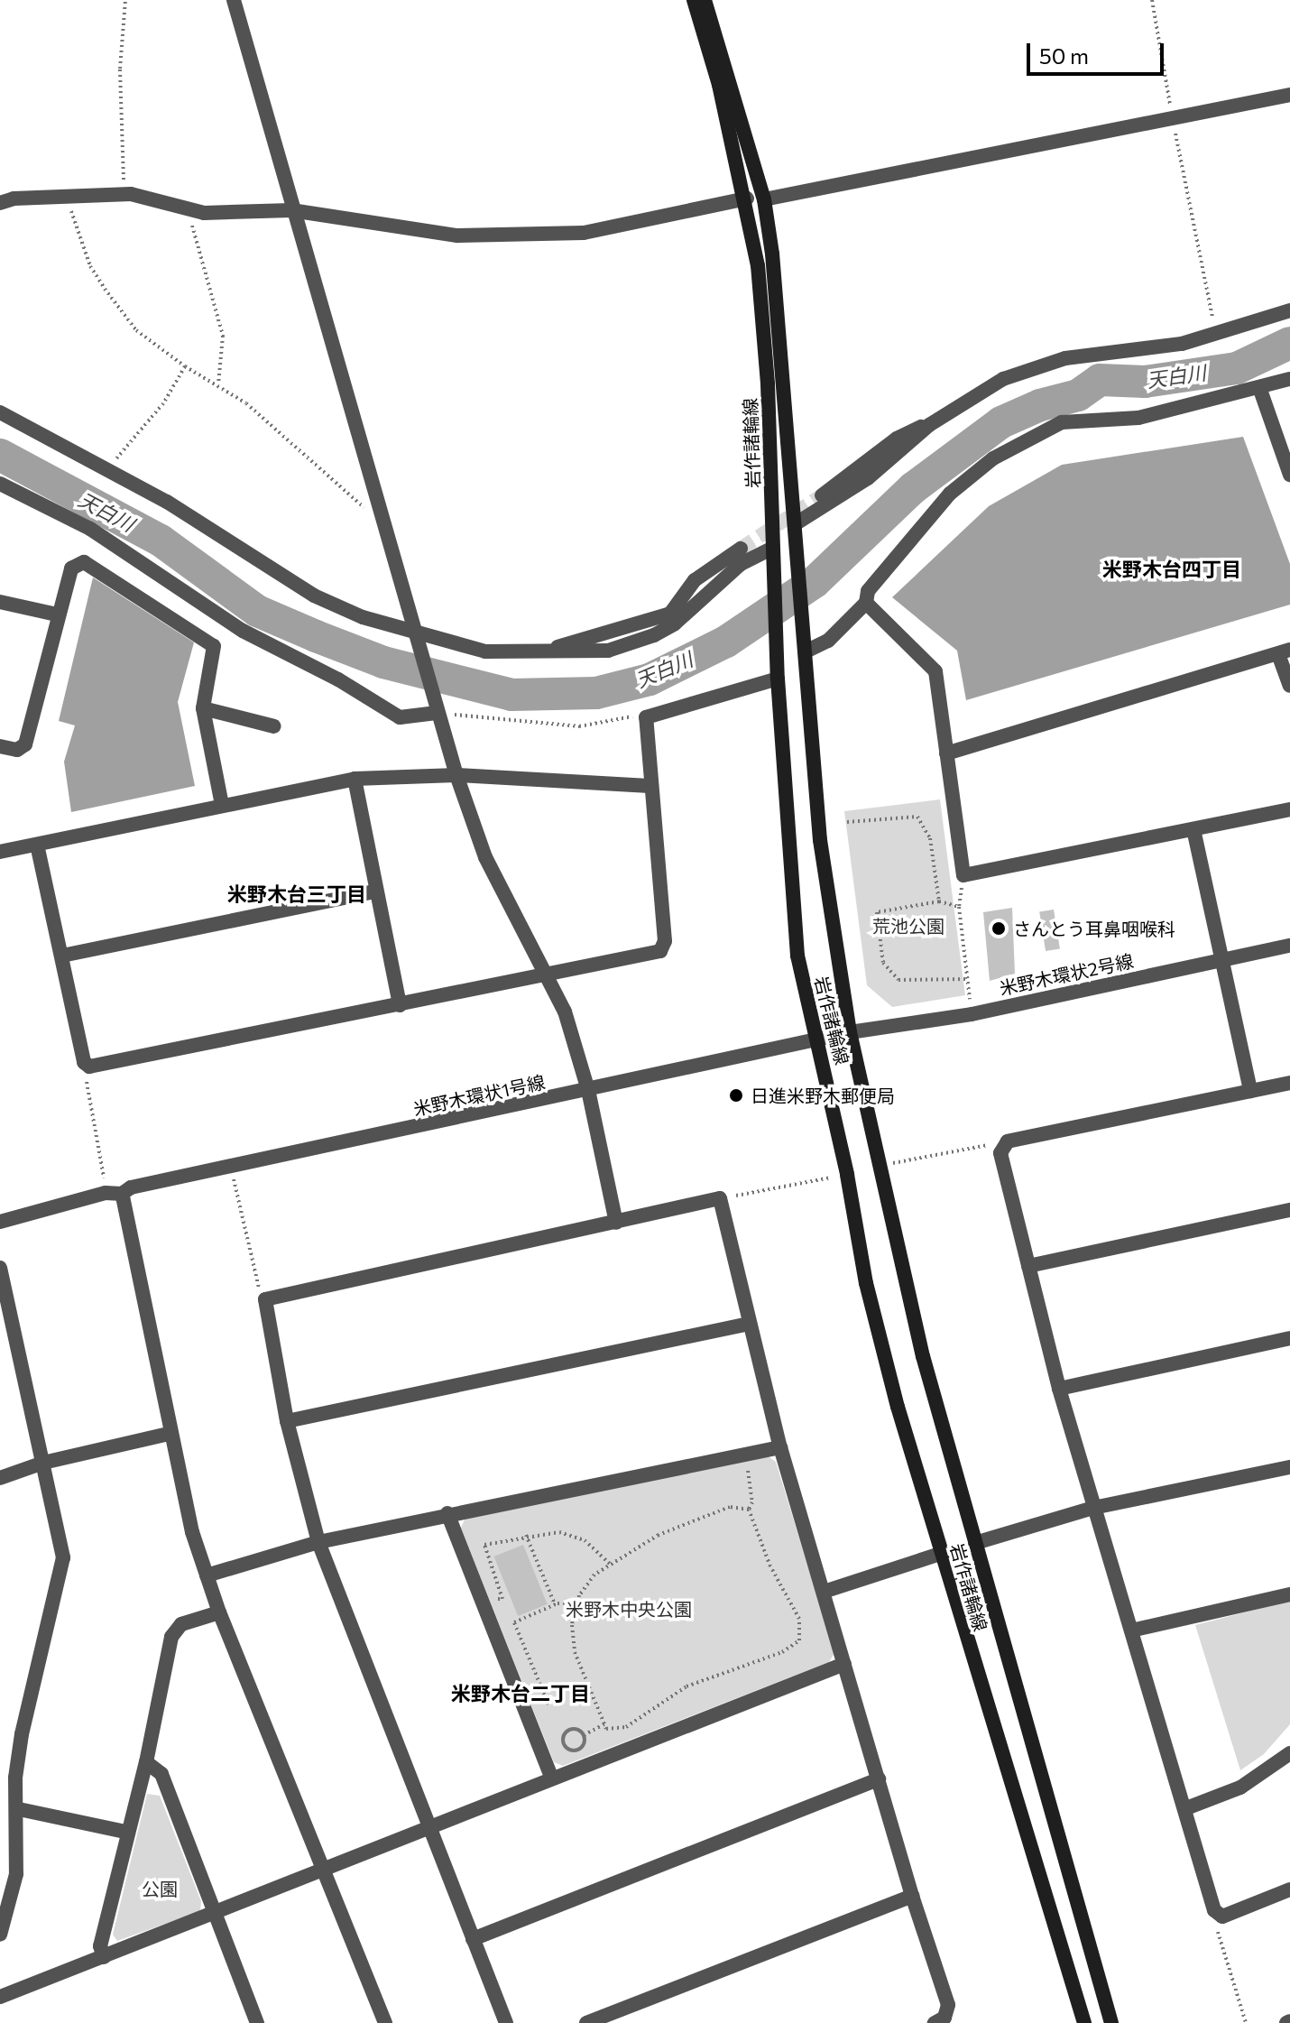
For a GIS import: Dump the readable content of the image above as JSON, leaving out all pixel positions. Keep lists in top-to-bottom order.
{
  "streets": {
    "main road": ["岩作諸輪線"],
    "street": ["米野木環状2号線", "米野木環状1号線"]
  },
  "crossings": [
    ["岩作諸輪線", "米野木環状2号線"],
    ["岩作諸輪線", "米野木環状1号線"],
    ["米野木環状2号線", "米野木環状1号線"]
  ],
  "districts": ["米野木台四丁目", "米野木台三丁目", "米野木台二丁目"],
  "water": ["天白川"],
  "parks": ["荒池公園", "米野木中央公園", "公園"],
  "places": ["さんとう耳鼻咽喉科", "日進米野木郵便局"],
  "scale_bar": "50 m"
}
